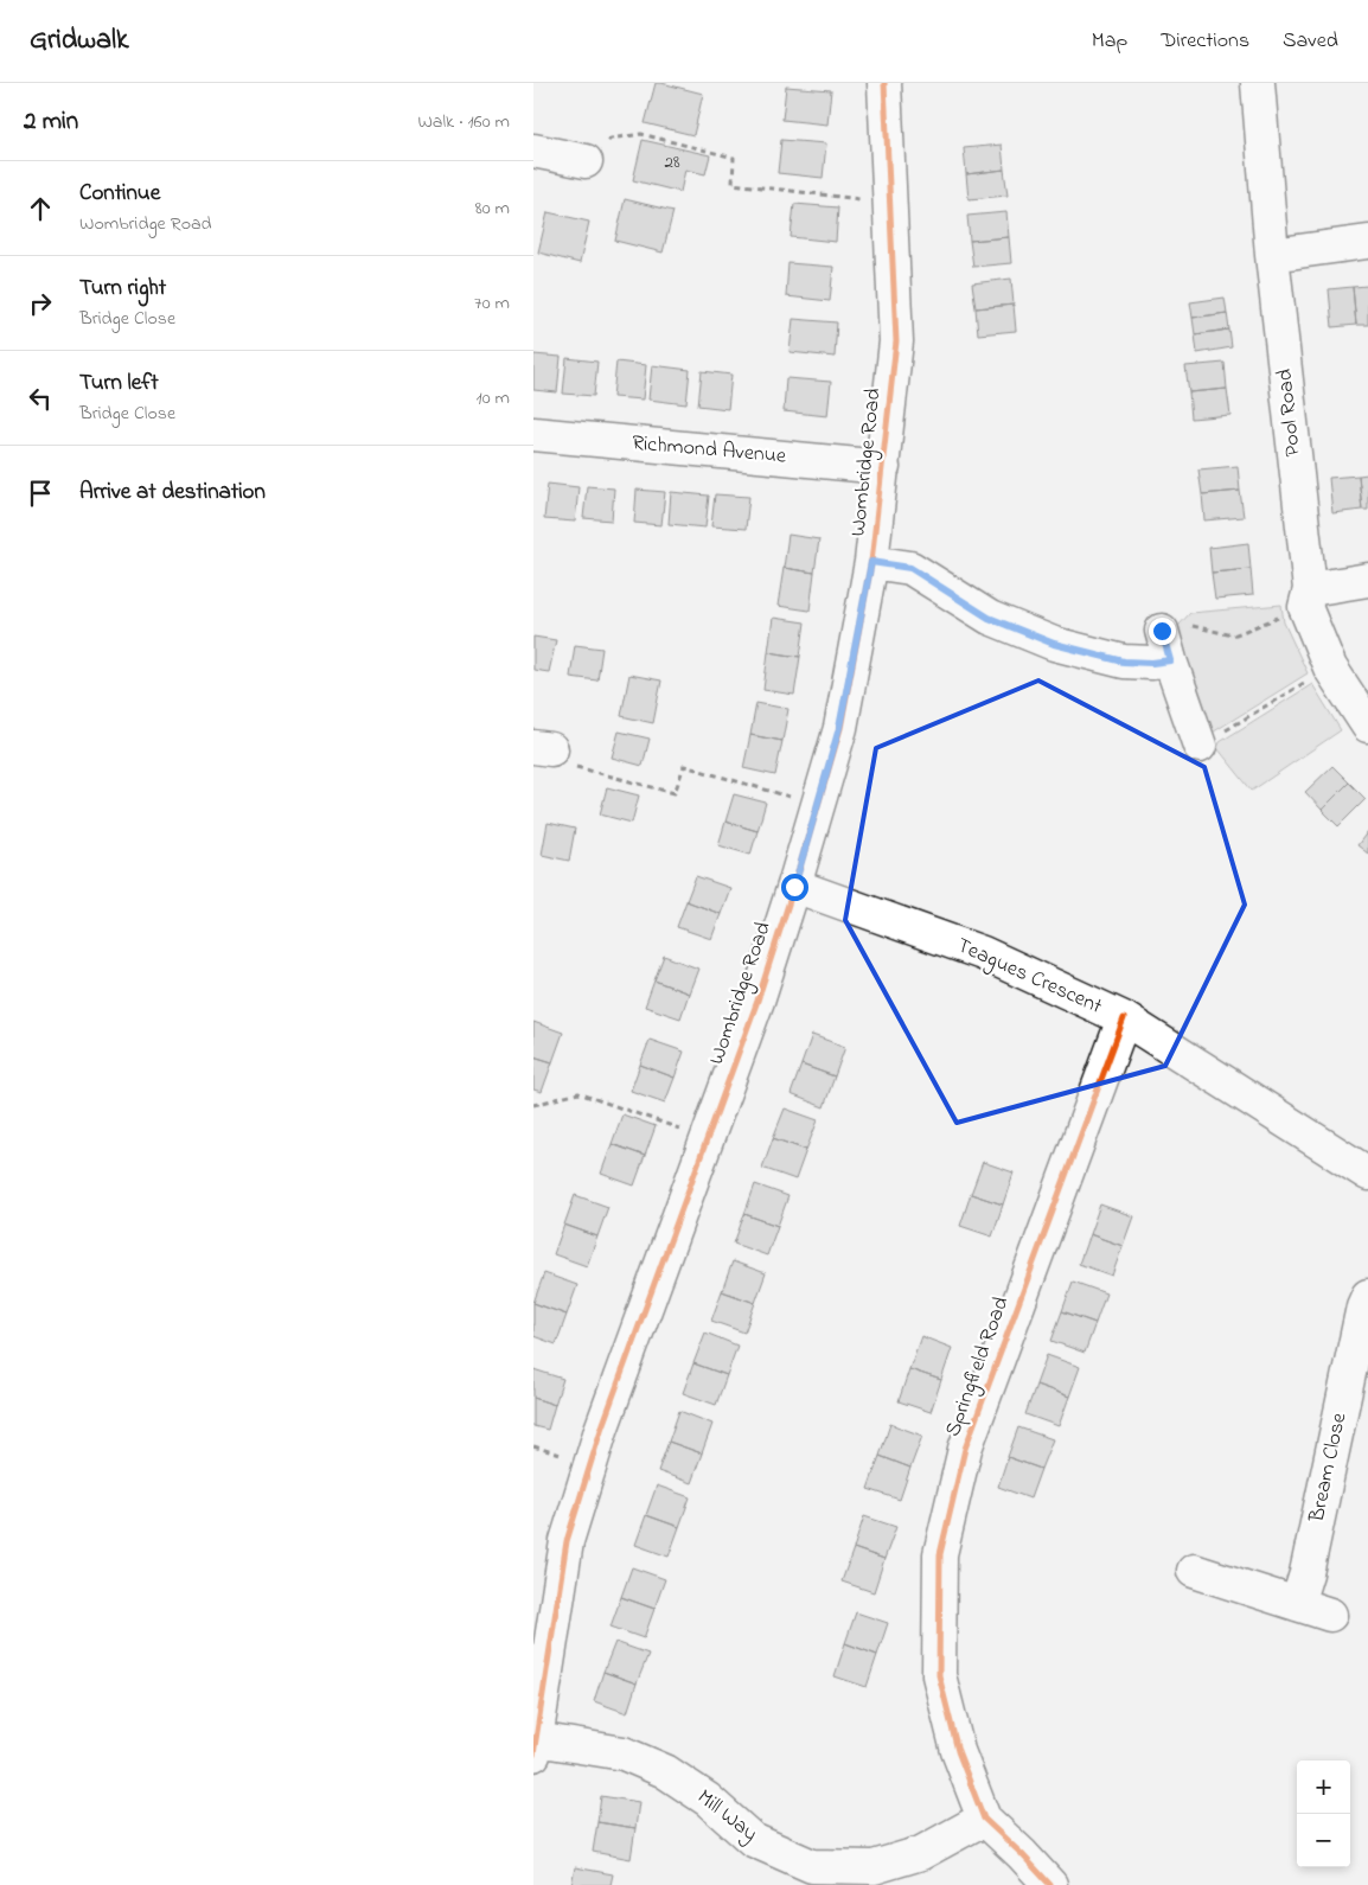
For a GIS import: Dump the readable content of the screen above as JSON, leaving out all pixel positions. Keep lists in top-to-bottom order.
{
  "streets": {
    "street": [
      "Pool Road",
      "Richmond Avenue",
      "Wombridge Road",
      "Teagues Crescent",
      "Springfield Road",
      "Bream Close",
      "Mill Way"
    ]
  },
  "crossings": [
    ["Richmond Avenue", "Wombridge Road"],
    ["Wombridge Road", "Teagues Crescent"],
    ["Wombridge Road", "Mill Way"],
    ["Teagues Crescent", "Springfield Road"],
    ["Springfield Road", "Mill Way"]
  ],
  "house_numbers": ["28"],
  "page": {
    "header": "Gridwalk",
    "nav": ["Map", "Directions", "Saved"],
    "heading": ["2 min", "Walk · 160 m"],
    "list": [
      ["Continue", "Wombridge Road", "80 m"],
      ["Turn right", "Bridge Close", "70 m"],
      ["Turn left", "Bridge Close", "10 m"],
      "Arrive at destination"
    ],
    "map_buttons": ["+", "−"]
  }
}
